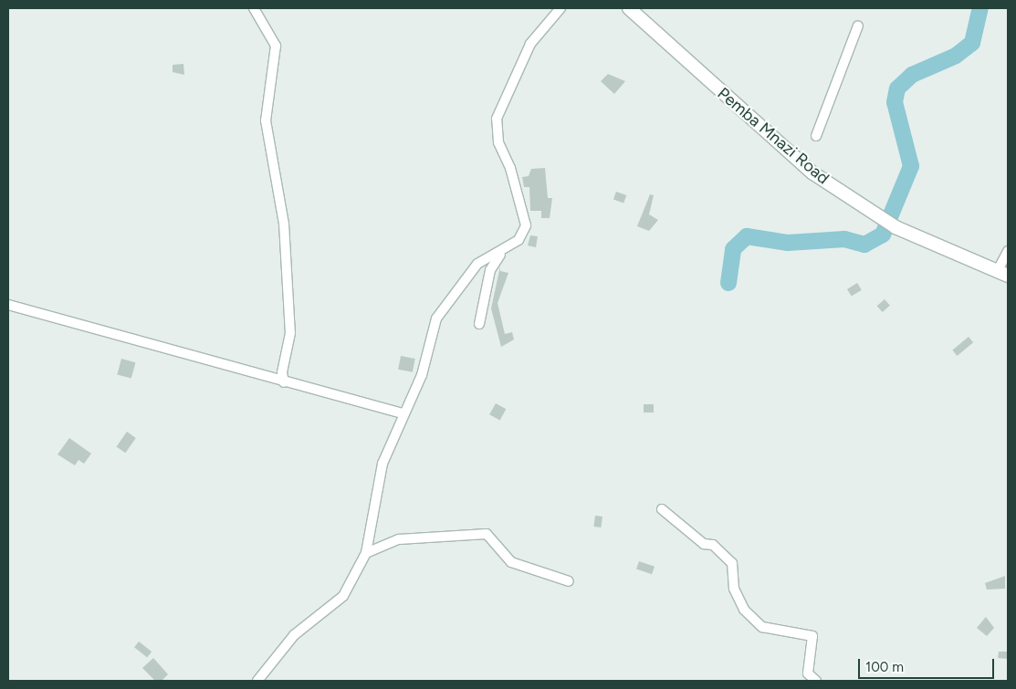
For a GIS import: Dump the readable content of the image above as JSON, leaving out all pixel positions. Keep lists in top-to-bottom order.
{
  "streets": {
    "main road": ["Pemba Mnazi Road"]
  },
  "scale_bar": "100 m"
}
